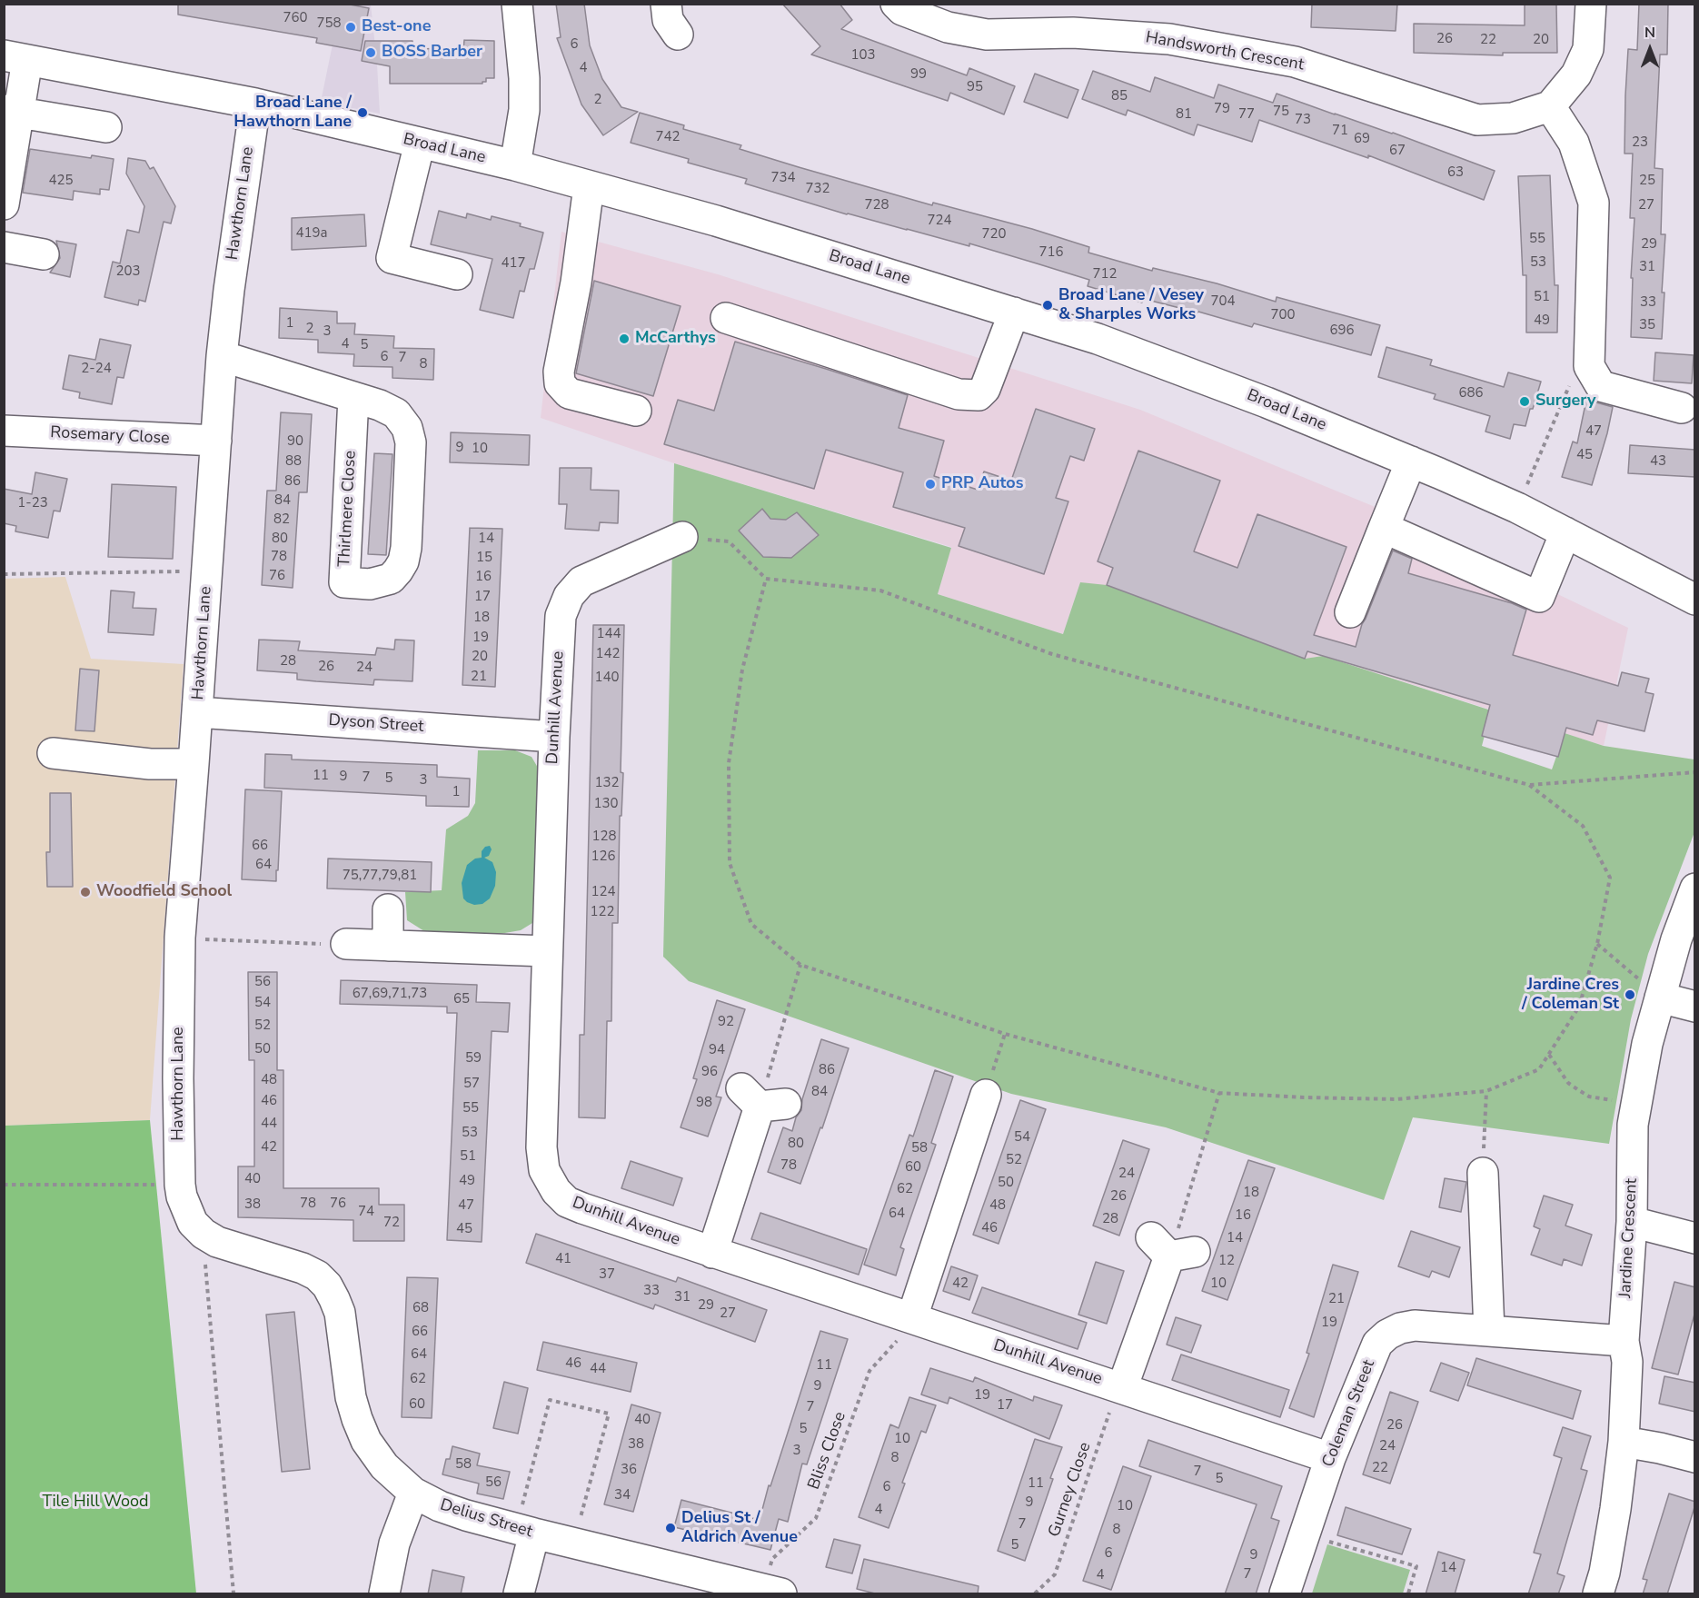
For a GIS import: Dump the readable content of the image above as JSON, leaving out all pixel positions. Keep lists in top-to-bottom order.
{
  "streets": {
    "street": [
      "Handsworth Crescent",
      "Broad Lane",
      "Hawthorn Lane",
      "Rosemary Close",
      "Thirlmere Close",
      "Dunhill Avenue",
      "Dyson Street",
      "Jardine Crescent",
      "Coleman Street",
      "Delius Street"
    ],
    "path": ["Bliss Close", "Gurney Close"]
  },
  "crossings": [
    ["Broad Lane", "Hawthorn Lane"],
    ["Hawthorn Lane", "Rosemary Close"],
    ["Hawthorn Lane", "Thirlmere Close"],
    ["Hawthorn Lane", "Dyson Street"],
    ["Dunhill Avenue", "Dyson Street"],
    ["Dunhill Avenue", "Coleman Street"],
    ["Dunhill Avenue", "Bliss Close"],
    ["Dunhill Avenue", "Gurney Close"],
    ["Jardine Crescent", "Coleman Street"],
    ["Bliss Close", "Delius Street"]
  ],
  "parks": ["Tile Hill Wood"],
  "places": [
    "Best-one",
    "BOSS Barber",
    "Broad Lane / Hawthorn Lane",
    "Broad Lane / Vesey & Sharples Works",
    "McCarthys",
    "Surgery",
    "PRP Autos",
    "Woodfield School",
    "Jardine Cres / Coleman St",
    "Delius St / Aldrich Avenue"
  ],
  "house_numbers": [
    "760",
    "758",
    "26",
    "22",
    "20",
    "6",
    "103",
    "4",
    "99",
    "95",
    "85",
    "2",
    "79",
    "75",
    "81",
    "77",
    "73",
    "71",
    "742",
    "69",
    "23",
    "67",
    "63",
    "734",
    "425",
    "25",
    "732",
    "728",
    "27",
    "724",
    "419a",
    "720",
    "55",
    "29",
    "716",
    "53",
    "417",
    "31",
    "203",
    "712",
    "51",
    "704",
    "33",
    "700",
    "49",
    "1",
    "35",
    "2",
    "696",
    "3",
    "4",
    "5",
    "6",
    "7",
    "8",
    "2-24",
    "686",
    "47",
    "90",
    "9",
    "10",
    "45",
    "88",
    "43",
    "86",
    "84",
    "1-23",
    "82",
    "80",
    "14",
    "78",
    "15",
    "76",
    "16",
    "17",
    "18",
    "144",
    "19",
    "142",
    "20",
    "28",
    "26",
    "24",
    "21",
    "140",
    "11",
    "9",
    "7",
    "5",
    "3",
    "132",
    "1",
    "130",
    "128",
    "66",
    "126",
    "64",
    "75,77,79,81",
    "124",
    "122",
    "56",
    "67,69,71,73",
    "65",
    "54",
    "92",
    "52",
    "50",
    "94",
    "59",
    "86",
    "96",
    "48",
    "57",
    "84",
    "46",
    "98",
    "55",
    "44",
    "53",
    "54",
    "80",
    "42",
    "58",
    "51",
    "52",
    "78",
    "60",
    "24",
    "40",
    "49",
    "50",
    "62",
    "18",
    "26",
    "78",
    "76",
    "38",
    "47",
    "48",
    "74",
    "64",
    "16",
    "28",
    "72",
    "46",
    "45",
    "14",
    "41",
    "12",
    "37",
    "42",
    "10",
    "33",
    "31",
    "21",
    "29",
    "68",
    "27",
    "19",
    "66",
    "64",
    "46",
    "11",
    "44",
    "62",
    "9",
    "19",
    "60",
    "17",
    "7",
    "40",
    "26",
    "5",
    "10",
    "38",
    "24",
    "3",
    "8",
    "58",
    "22",
    "36",
    "7",
    "5",
    "56",
    "11",
    "6",
    "34",
    "9",
    "10",
    "4",
    "7",
    "8",
    "5",
    "6",
    "9",
    "14",
    "7",
    "4"
  ],
  "north": "top"
}
